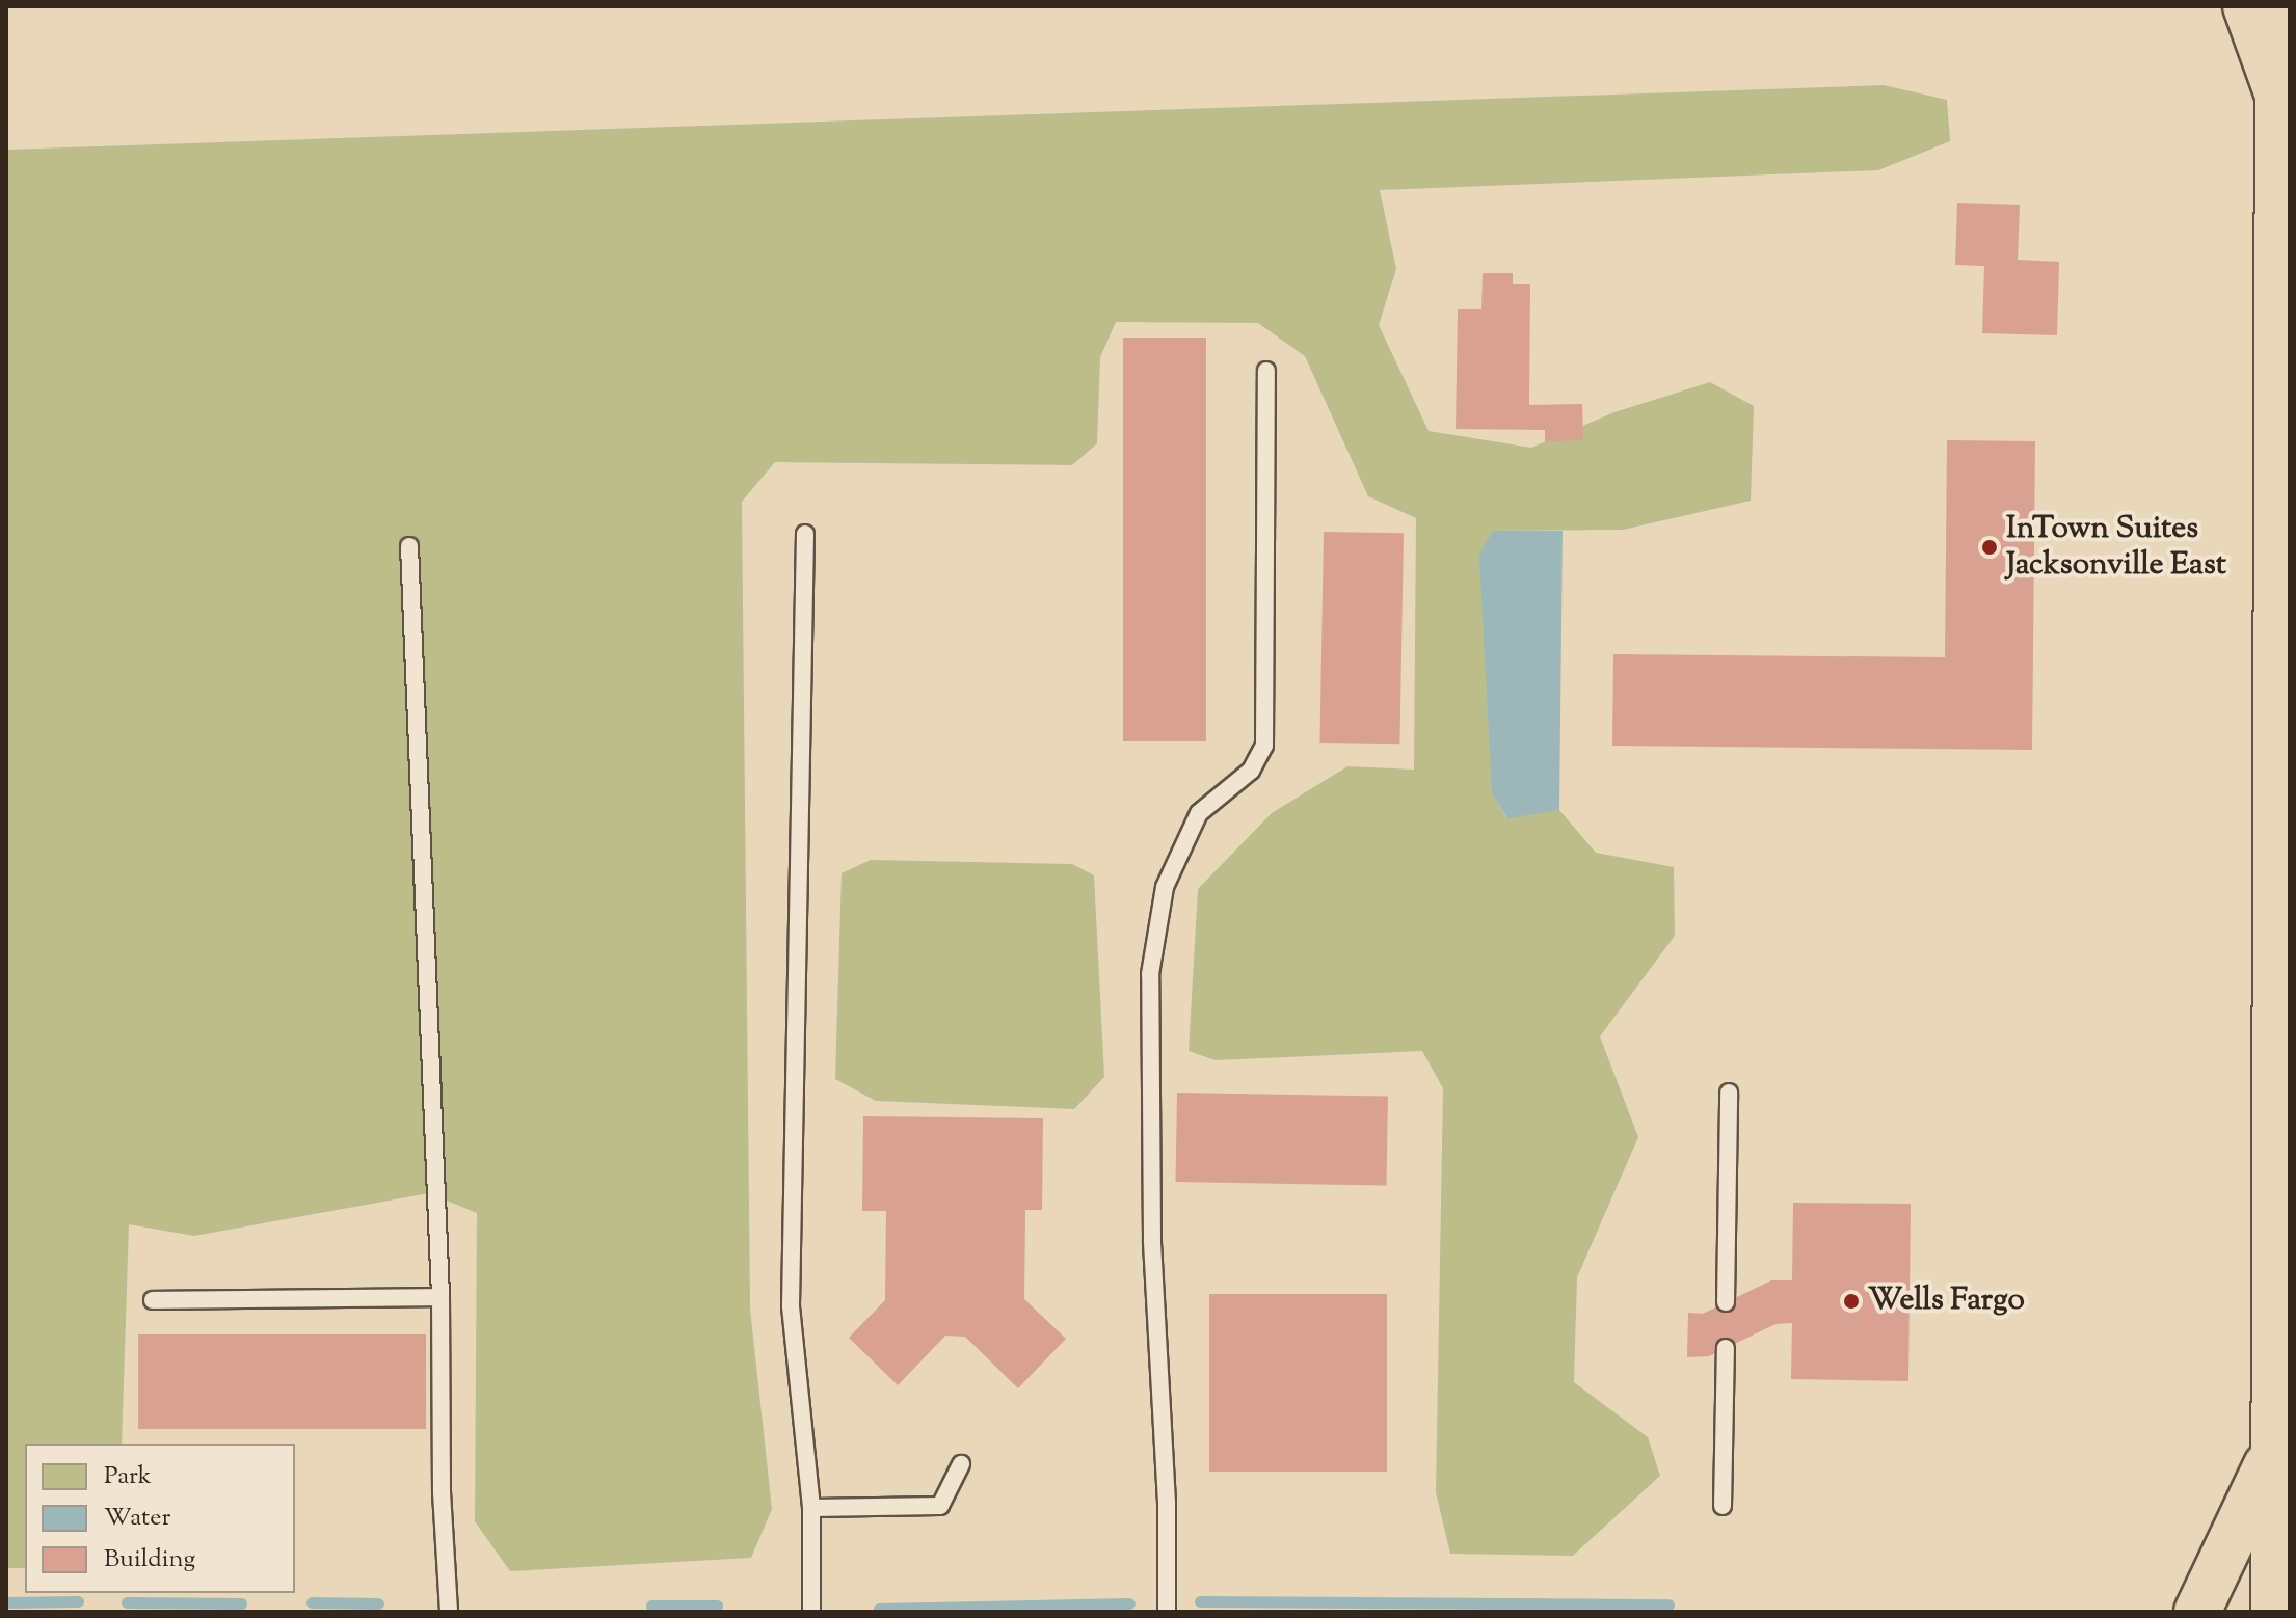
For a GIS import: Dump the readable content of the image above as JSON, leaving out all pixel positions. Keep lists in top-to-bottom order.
{
  "places": ["InTown Suites Jacksonville East", "Wells Fargo"],
  "legend": ["Park", "Water", "Building"]
}
